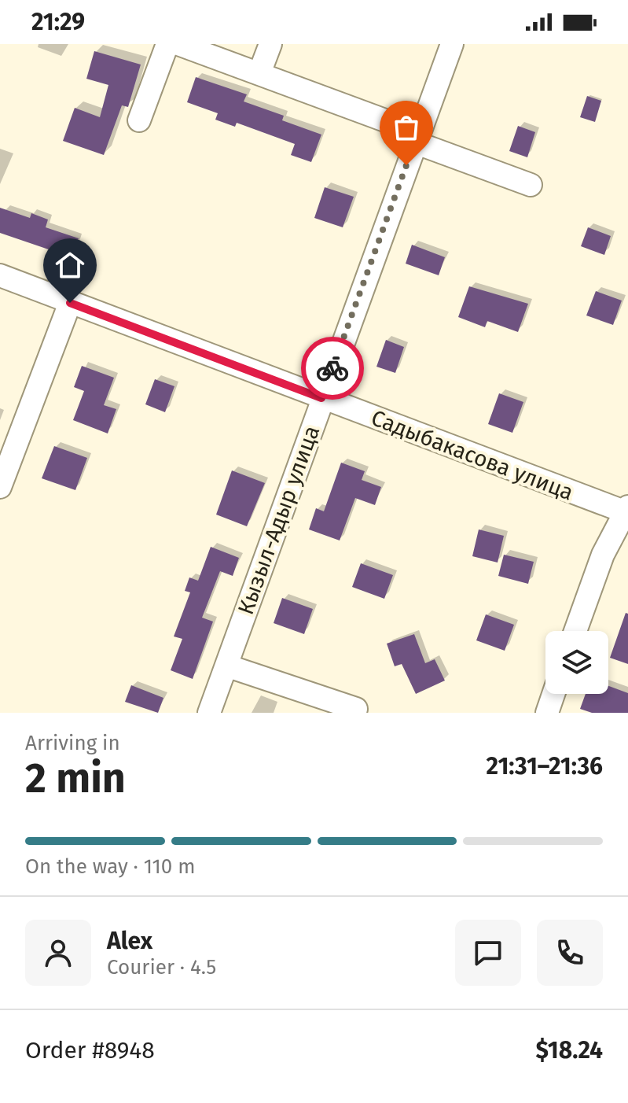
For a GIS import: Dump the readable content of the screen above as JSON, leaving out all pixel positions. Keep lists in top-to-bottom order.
{
  "streets": {
    "street": ["Садыбакасова улица", "Кызыл-Адыр улица"]
  },
  "crossings": [
    ["Садыбакасова улица", "Кызыл-Адыр улица"]
  ],
  "page": {
    "status": "21:29",
    "heading": ["2 min", "Arriving in", "21:31–21:36"],
    "panel": [
      "Alex",
      "Courier · 4.5",
      "Order #8948",
      "$18.24"
    ],
    "bar": "On the way · 110 m"
  }
}
